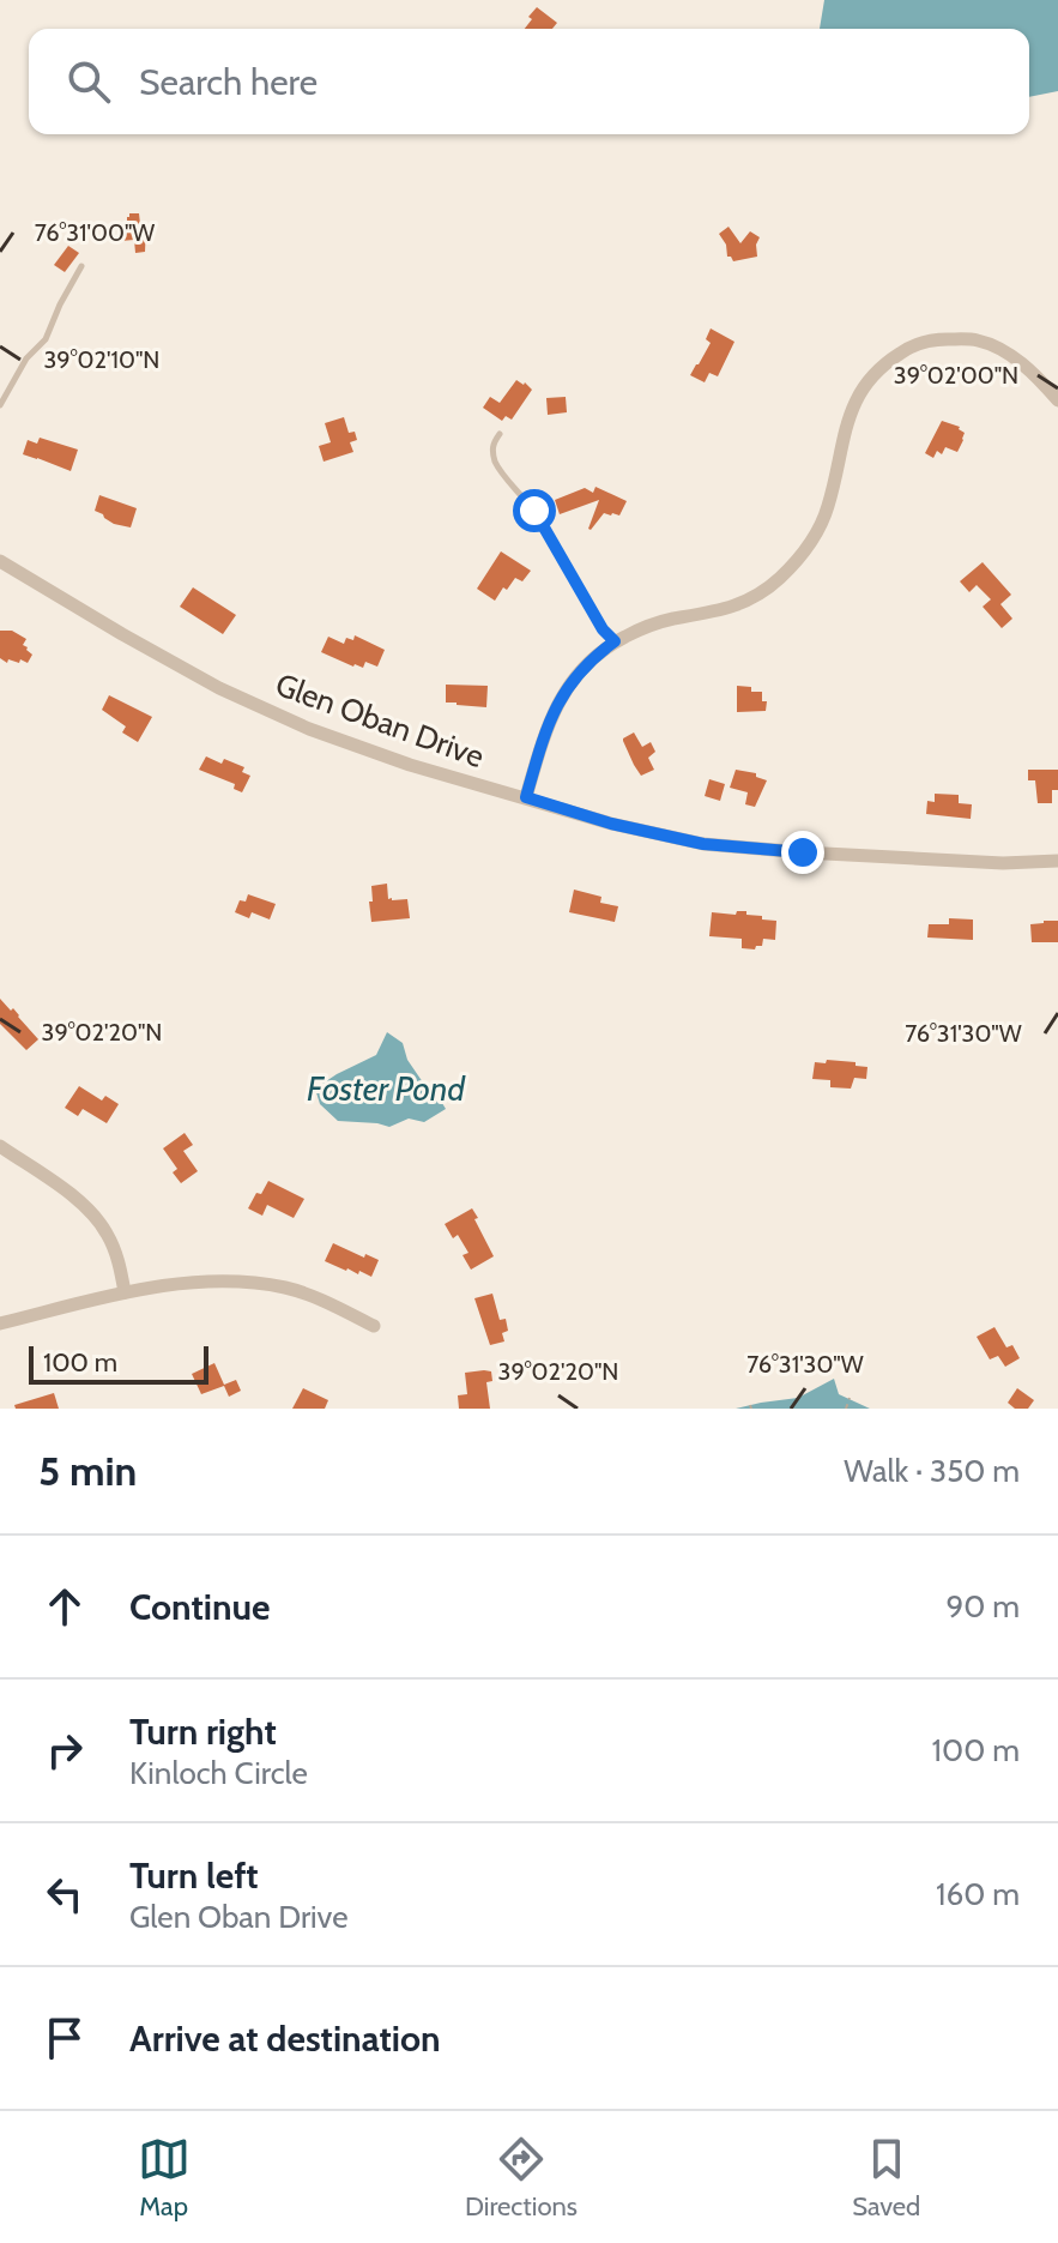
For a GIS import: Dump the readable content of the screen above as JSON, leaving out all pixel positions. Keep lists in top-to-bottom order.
{
  "streets": {
    "street": ["Glen Oban Drive"]
  },
  "water": ["Foster Pond"],
  "scale_bar": "100 m",
  "page": {
    "search": "Search here",
    "scale": "100 m",
    "heading": ["5 min", "Walk · 350 m"],
    "list": [
      ["Continue", "90 m"],
      ["Turn right", "Kinloch Circle", "100 m"],
      ["Turn left", "Glen Oban Drive", "160 m"],
      "Arrive at destination"
    ],
    "nav": ["Map", "Directions", "Saved"]
  },
  "coordinates": [
    "76°31'00\"W",
    "39°02'10\"N",
    "39°02'00\"N",
    "39°02'20\"N",
    "76°31'30\"W"
  ]
}
